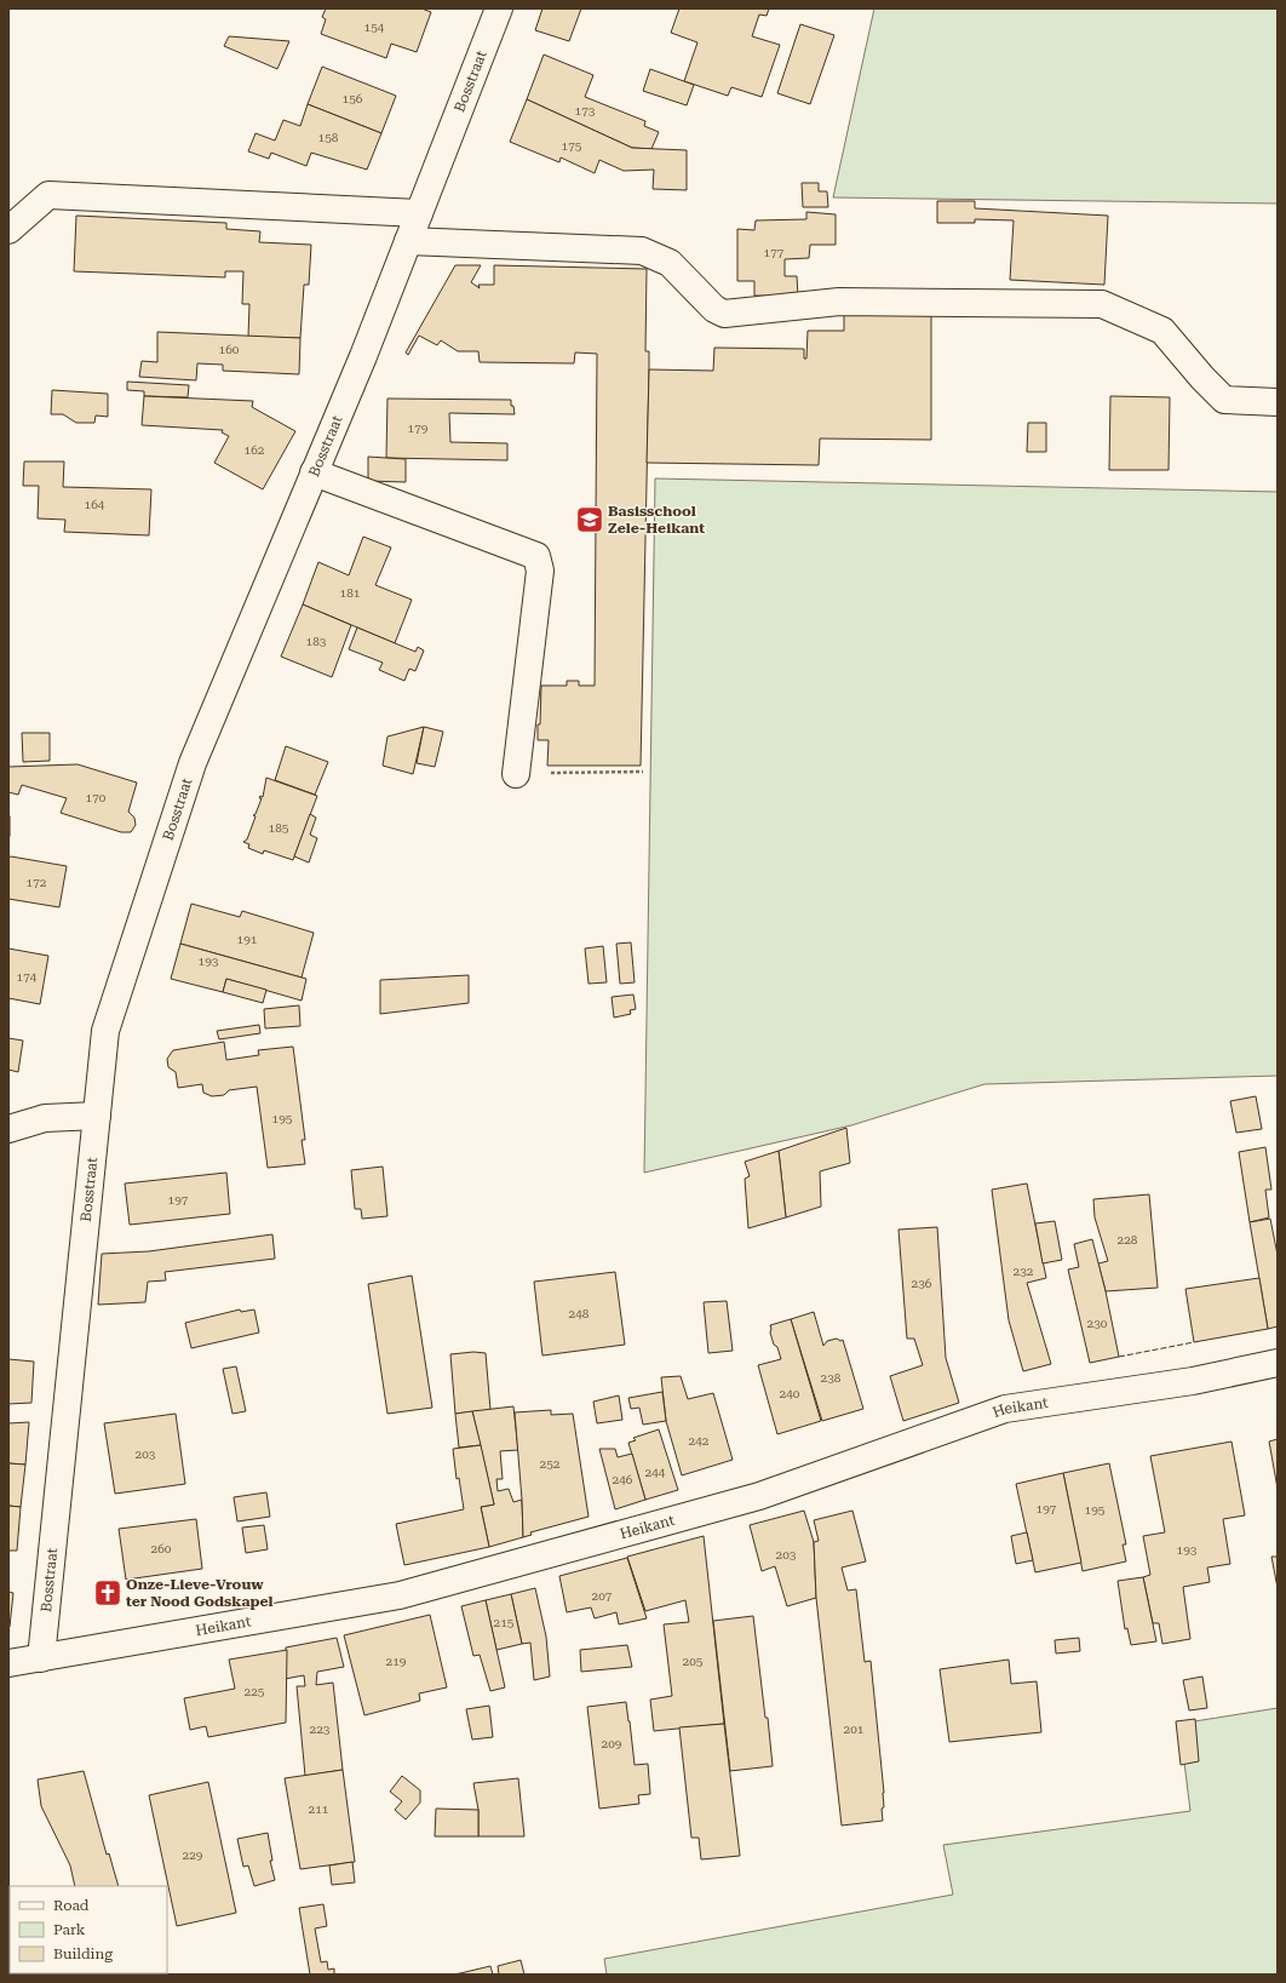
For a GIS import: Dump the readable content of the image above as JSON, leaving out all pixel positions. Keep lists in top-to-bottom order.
{
  "streets": {
    "street": ["Bosstraat", "Heikant"]
  },
  "crossings": [
    ["Bosstraat", "Heikant"]
  ],
  "places": {
    "school or university": ["Basisschool Zele-Heikant"],
    "church": ["Onze-Lieve-Vrouw ter Nood Godskapel"]
  },
  "house_numbers": [
    "154",
    "156",
    "173",
    "158",
    "175",
    "177",
    "160",
    "179",
    "162",
    "164",
    "181",
    "183",
    "170",
    "185",
    "172",
    "191",
    "193",
    "174",
    "195",
    "197",
    "228",
    "232",
    "236",
    "248",
    "230",
    "238",
    "240",
    "242",
    "203",
    "252",
    "244",
    "246",
    "197",
    "195",
    "260",
    "193",
    "203",
    "207",
    "215",
    "219",
    "205",
    "225",
    "223",
    "201",
    "209",
    "211",
    "229"
  ],
  "legend": ["Road", "Park", "Building"]
}
